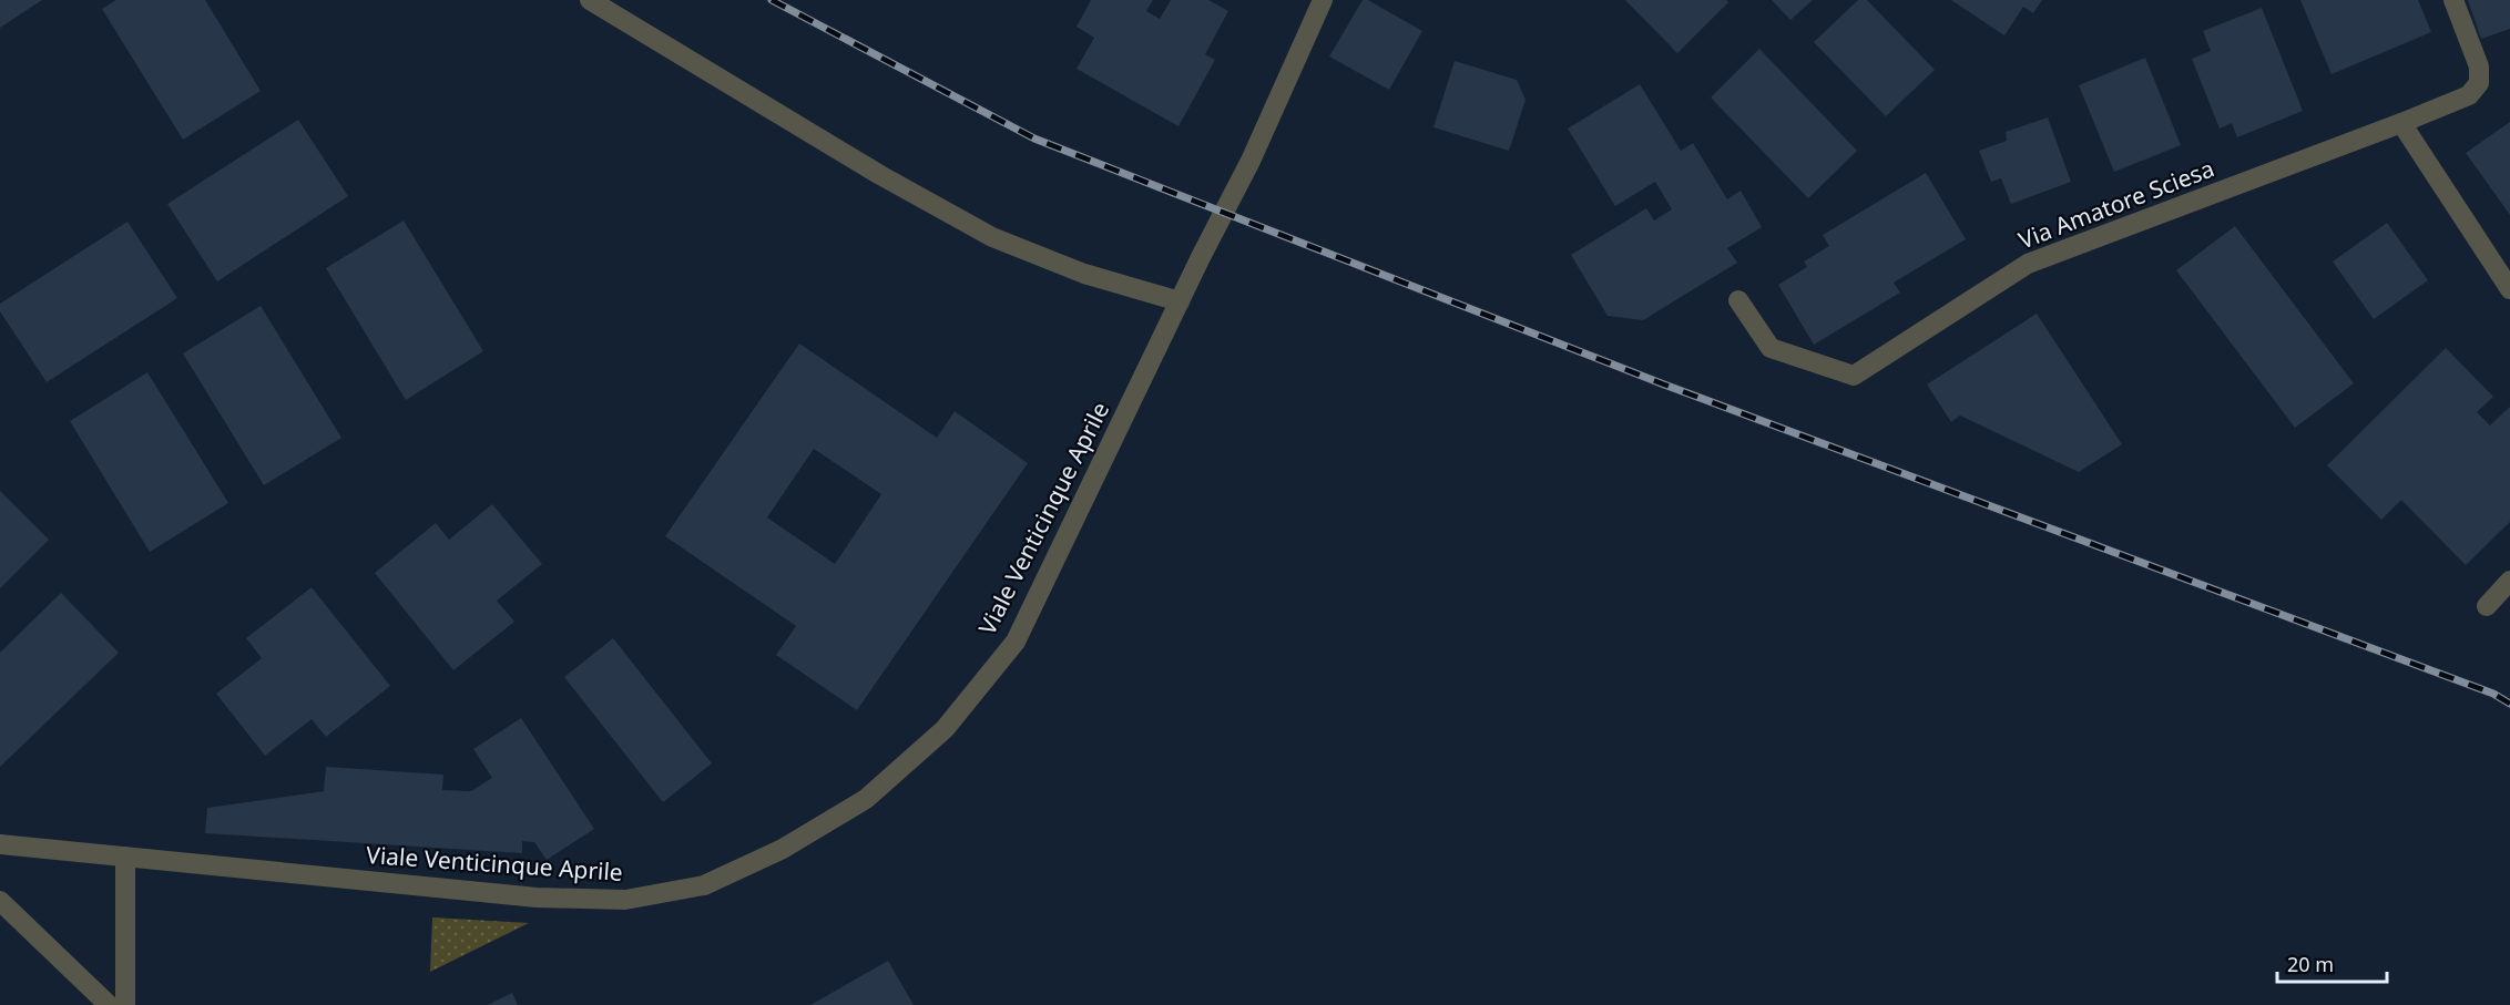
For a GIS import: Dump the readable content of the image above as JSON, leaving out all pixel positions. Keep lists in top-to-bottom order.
{
  "streets": {
    "street": ["Via Amatore Sciesa", "Viale Venticinque Aprile"]
  },
  "scale_bar": "20 m"
}
